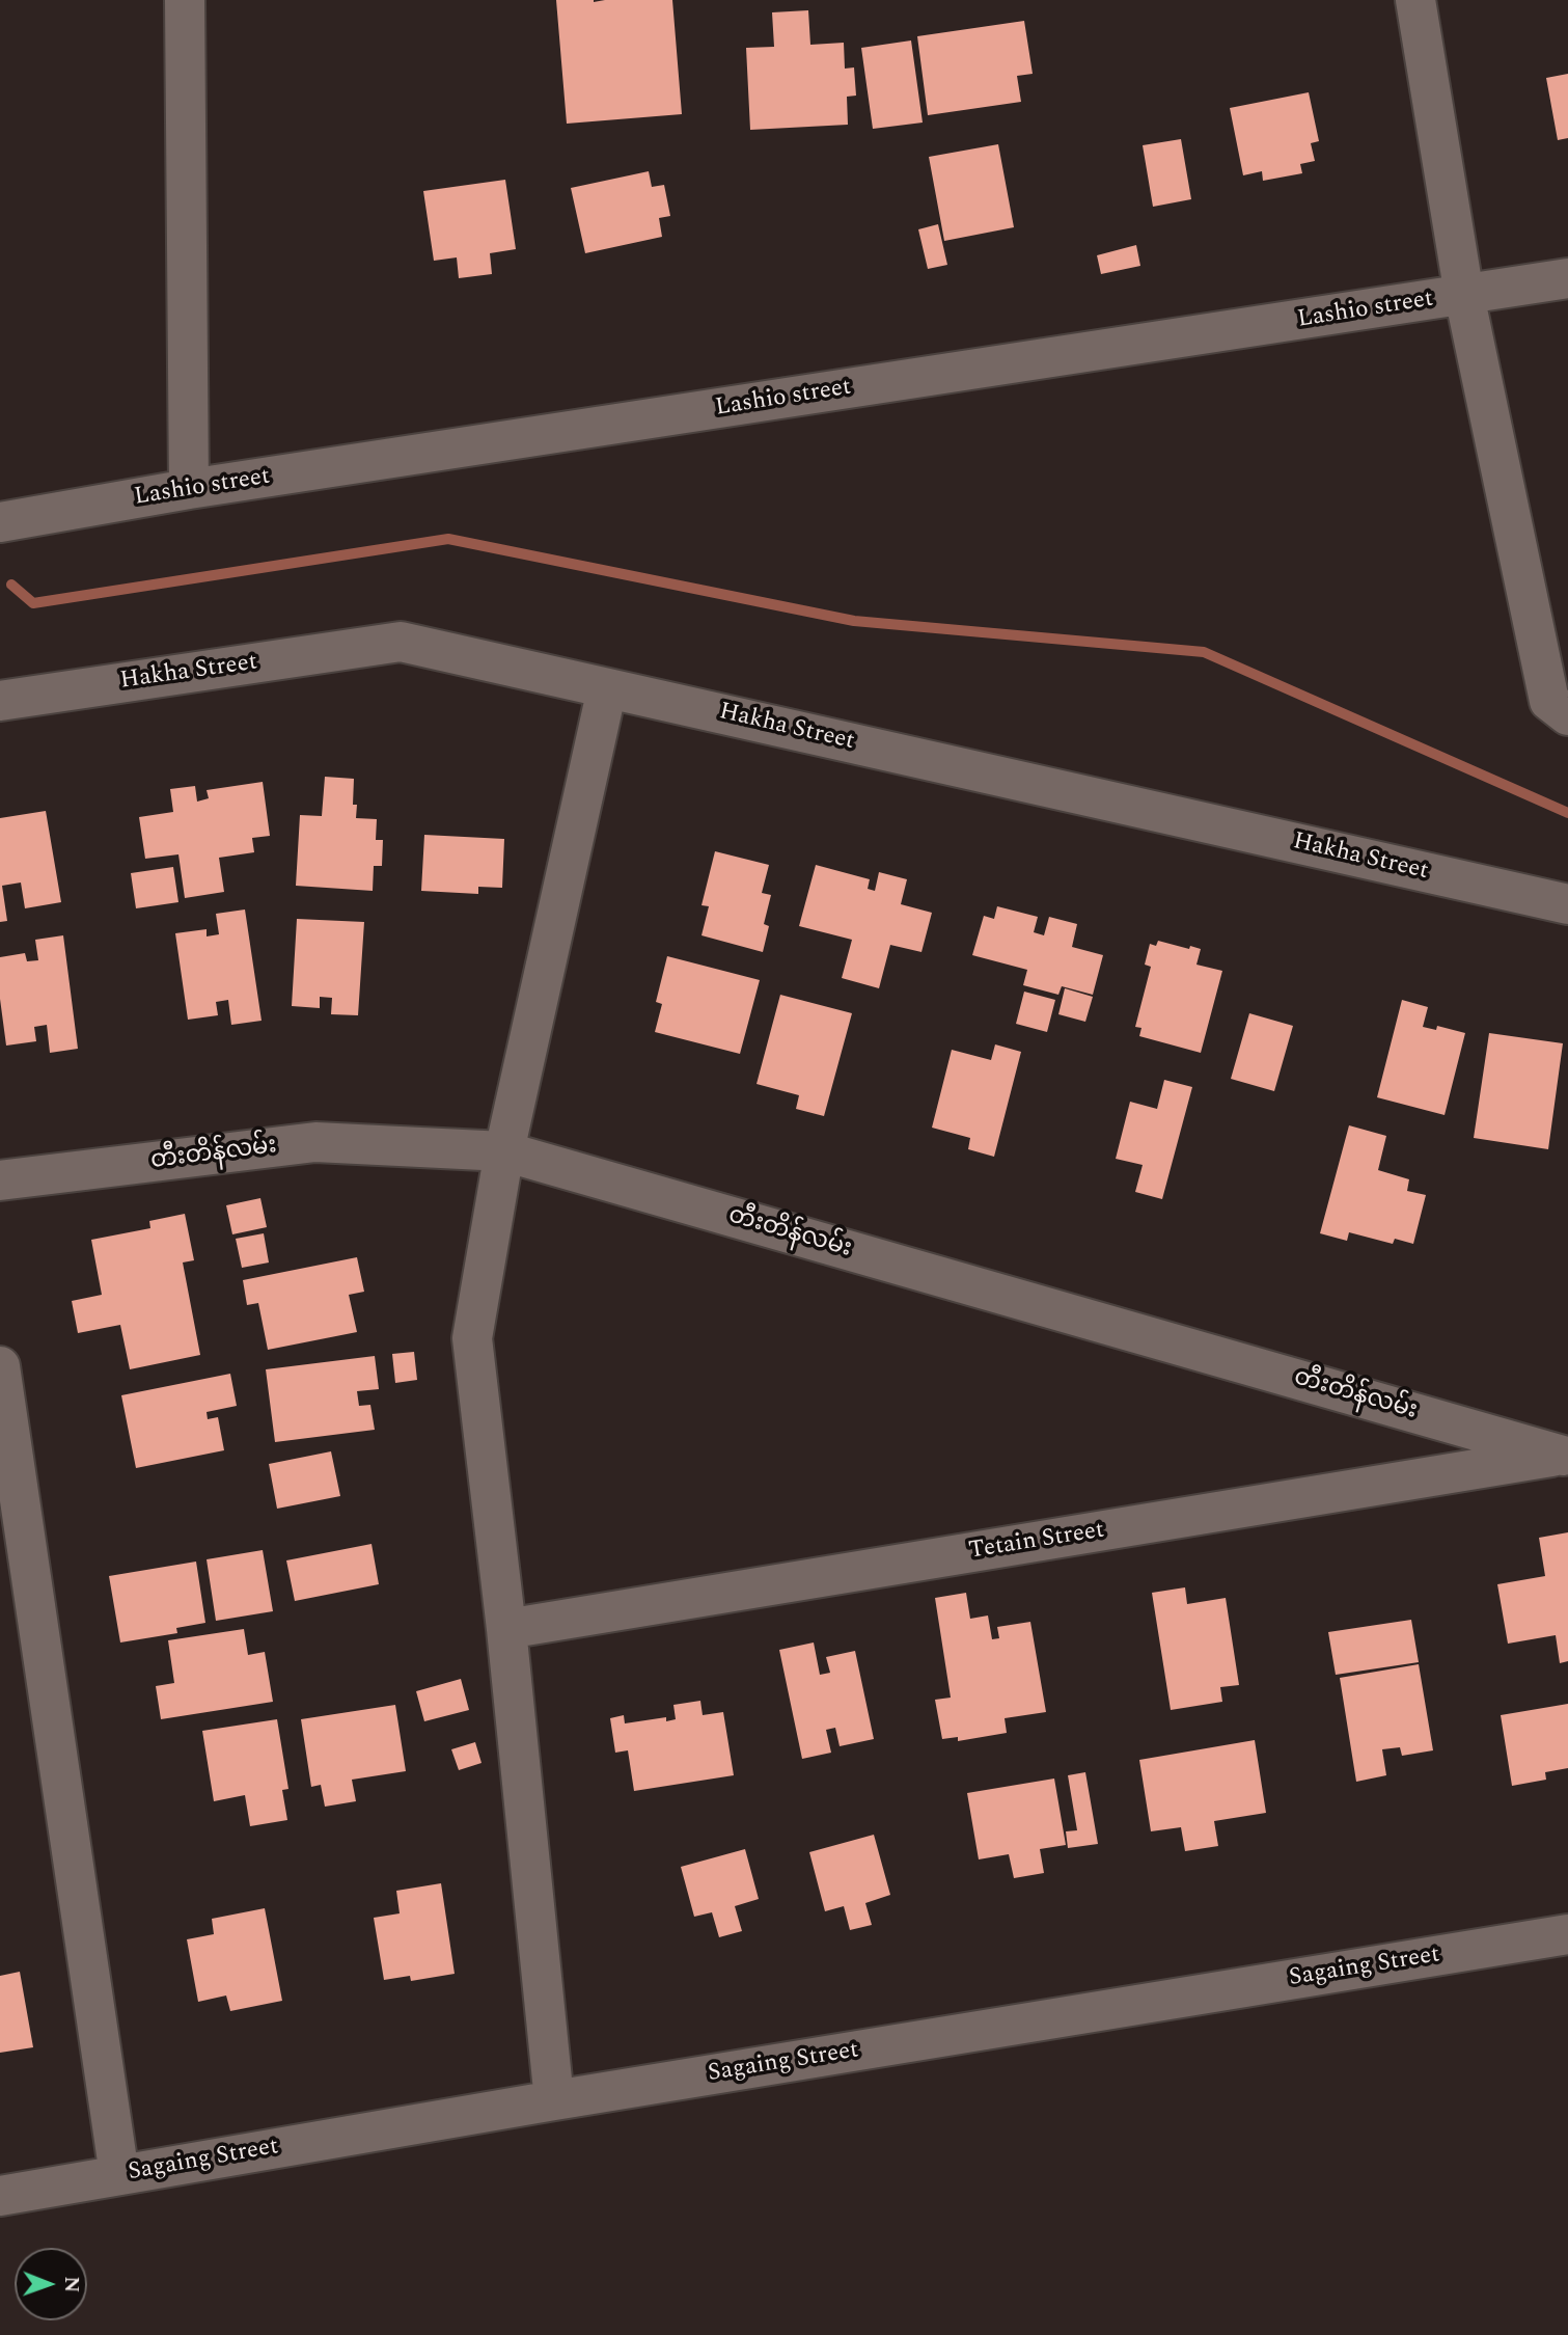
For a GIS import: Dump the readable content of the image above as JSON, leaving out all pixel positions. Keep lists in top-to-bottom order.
{
  "streets": {
    "street": [
      "Lashio street",
      "Hakha Street",
      "တီးတိန်လမ်း",
      "Tetain Street",
      "Sagaing Street"
    ]
  },
  "crossings": [
    ["တီးတိန်လမ်း", "Tetain Street"]
  ],
  "north": "right"
}
